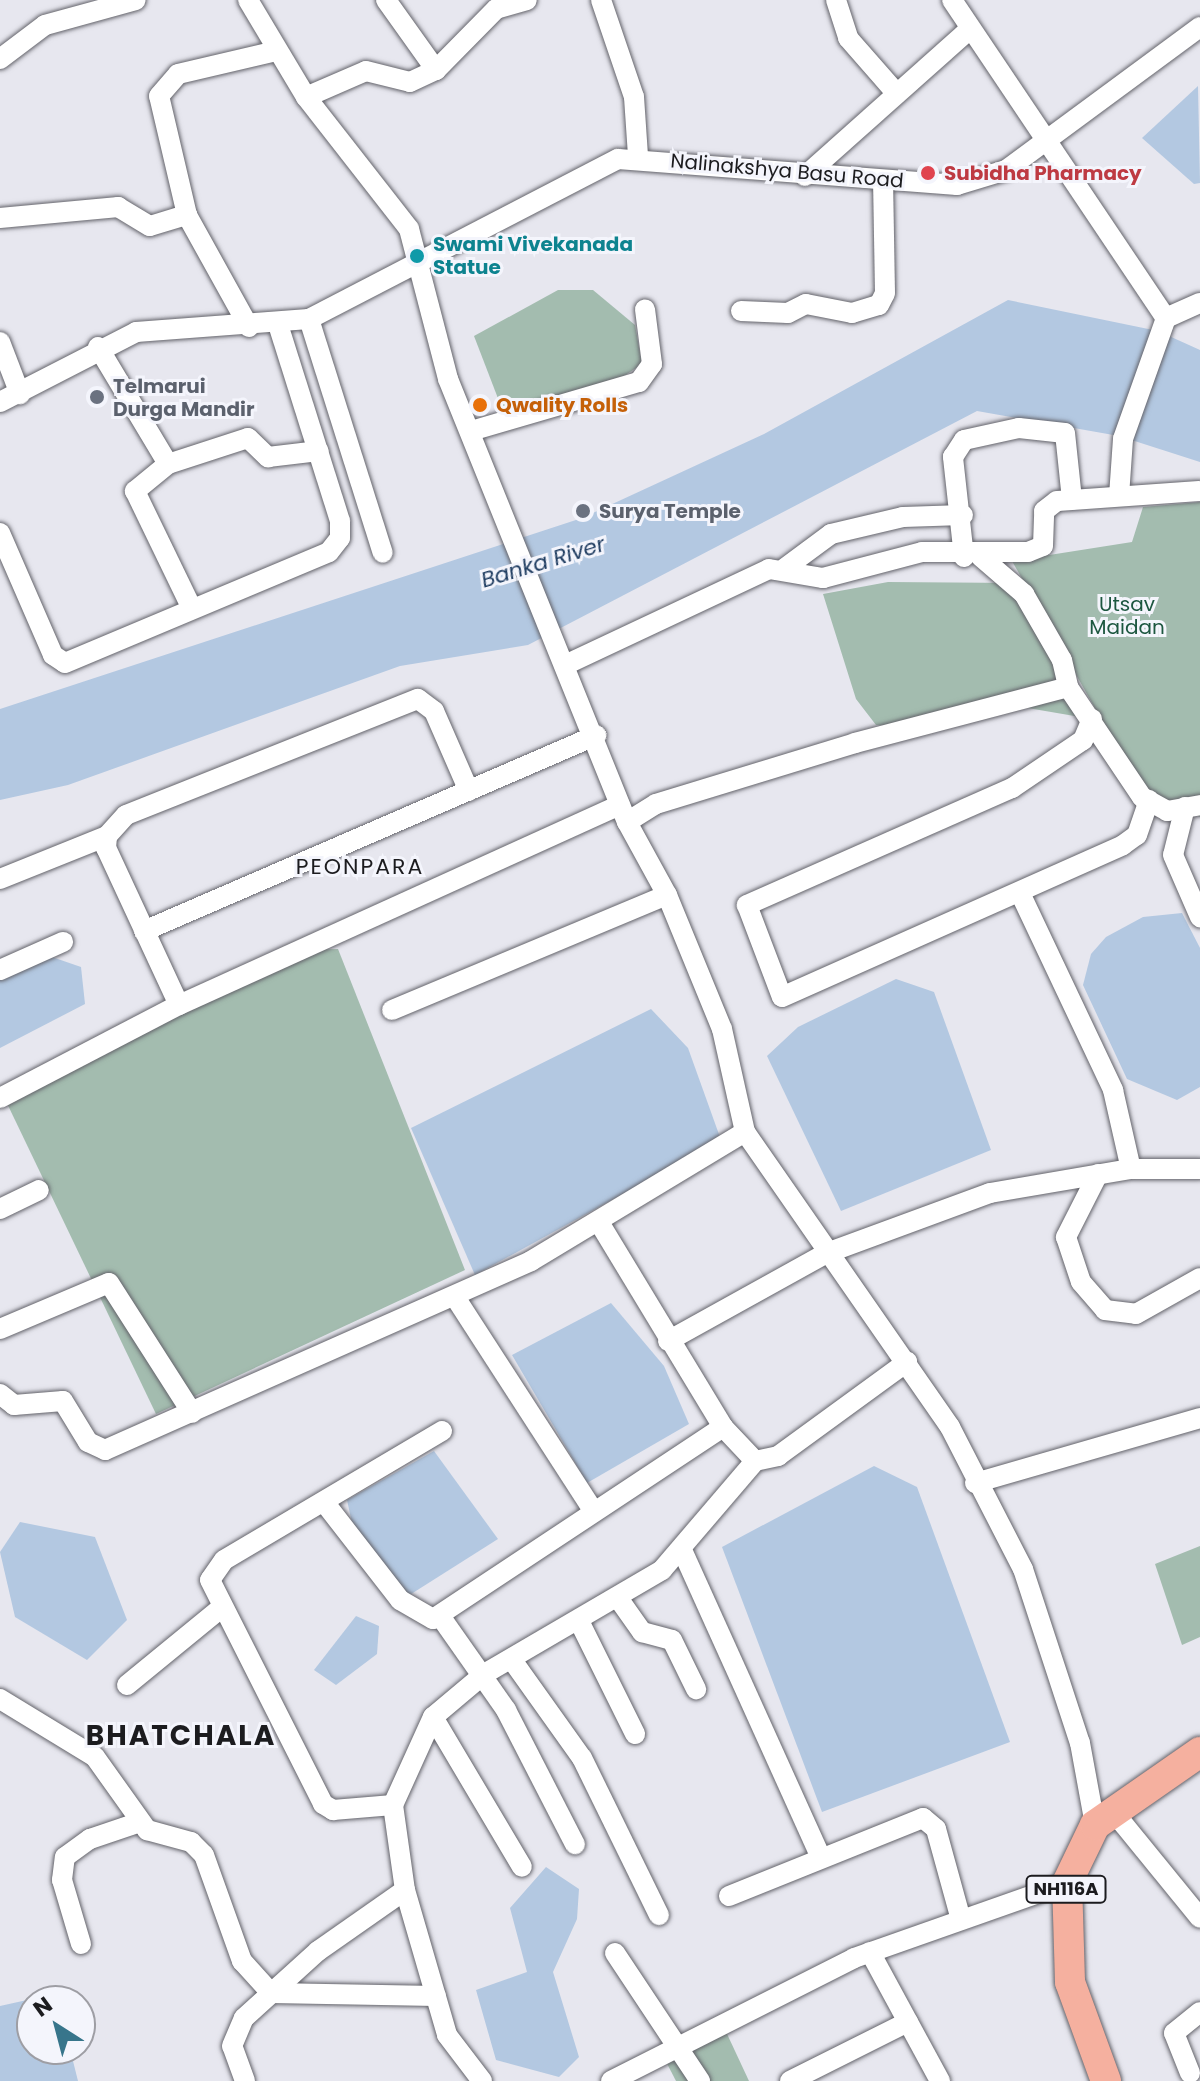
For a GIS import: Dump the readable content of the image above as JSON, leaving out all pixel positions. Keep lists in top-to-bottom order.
{
  "streets": {
    "highway": ["NH116A"],
    "street": ["Nalinakshya Basu Road"]
  },
  "districts": ["PEONPARA", "BHATCHALA"],
  "water": ["Banka River"],
  "parks": ["Utsav Maidan"],
  "places": [
    "Subidha Pharmacy",
    "Swami Vivekanada Statue",
    "Telmarui Durga Mandir",
    "Qwality Rolls",
    "Surya Temple"
  ],
  "north": "top left"
}
